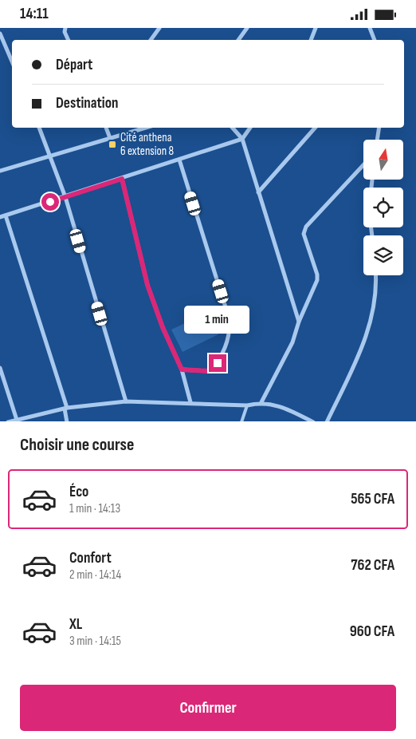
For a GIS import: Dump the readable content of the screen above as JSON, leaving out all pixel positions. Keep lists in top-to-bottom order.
{
  "places": {
    "transit": ["Cité anthena 6 extension 8"]
  },
  "north": "top",
  "page": {
    "status": "14:11",
    "banner": ["Départ", "Destination"],
    "bubble": "1 min",
    "heading": "Choisir une course",
    "list": [
      {
        "name": "Éco",
        "note": "1 min · 14:13",
        "value": "565 CFA"
      },
      {
        "name": "Confort",
        "note": "2 min · 14:14",
        "value": "762 CFA"
      },
      {
        "name": "XL",
        "note": "3 min · 14:15",
        "value": "960 CFA"
      }
    ],
    "buttons": "Confirmer"
  }
}
